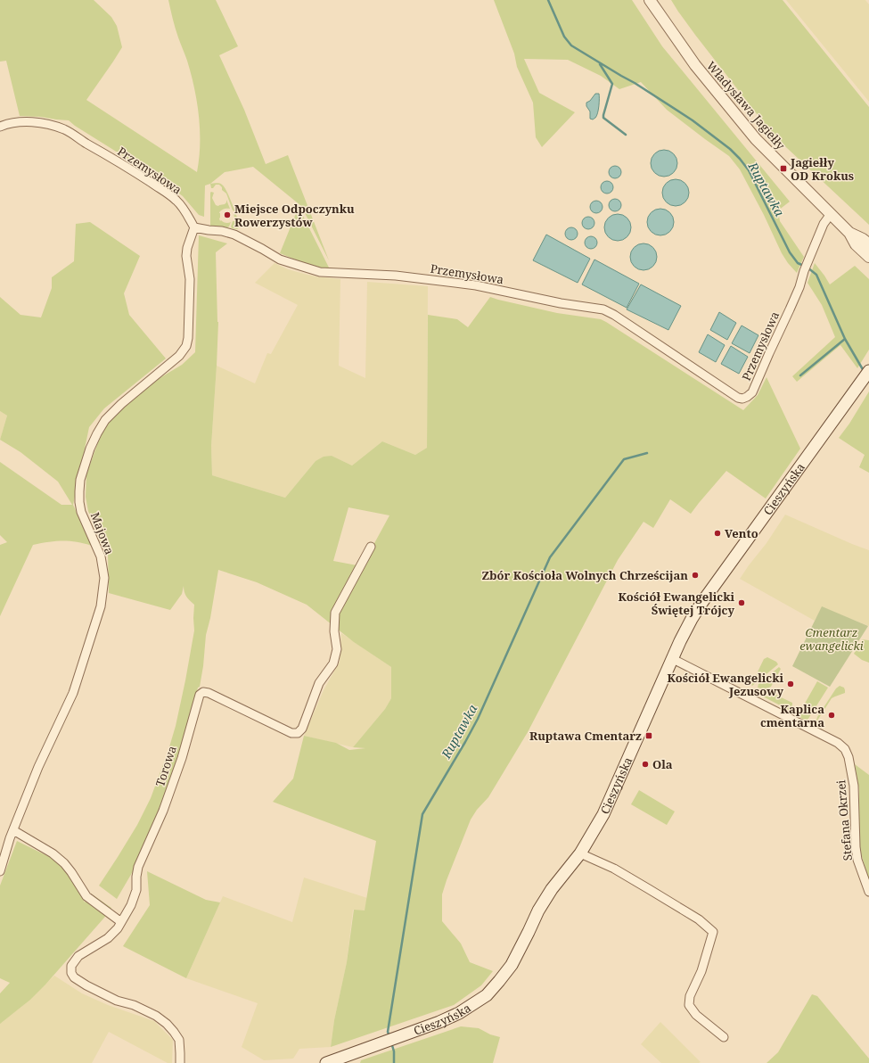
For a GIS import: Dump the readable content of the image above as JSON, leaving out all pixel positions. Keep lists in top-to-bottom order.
{
  "streets": {
    "main road": ["Cieszyńska"],
    "street": [
      "Władysława Jagiełły",
      "Przemysłowa",
      "Majowa",
      "Torowa",
      "Stefana Okrzei"
    ]
  },
  "crossings": [
    ["Władysława Jagiełły", "Przemysłowa"],
    ["Przemysłowa", "Majowa"],
    ["Cieszyńska", "Stefana Okrzei"]
  ],
  "water": ["Ruptawka"],
  "parks": ["Cmentarz ewangelicki"],
  "places": {
    "transit": ["Jagiełły OD Krokus", "Ruptawa Cmentarz"],
    "other": [
      "Miejsce Odpoczynku Rowerzystów",
      "Vento",
      "Zbór Kościoła Wolnych Chrześcijan",
      "Kościół Ewangelicki Świętej Trójcy",
      "Kościół Ewangelicki Jezusowy",
      "Kaplica cmentarna",
      "Ola"
    ]
  }
}
